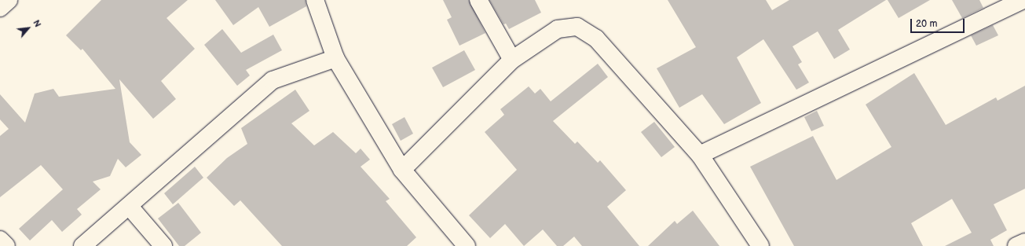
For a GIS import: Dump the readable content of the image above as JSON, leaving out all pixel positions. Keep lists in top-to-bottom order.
{
  "scale_bar": "20 m",
  "north": "top right"
}
